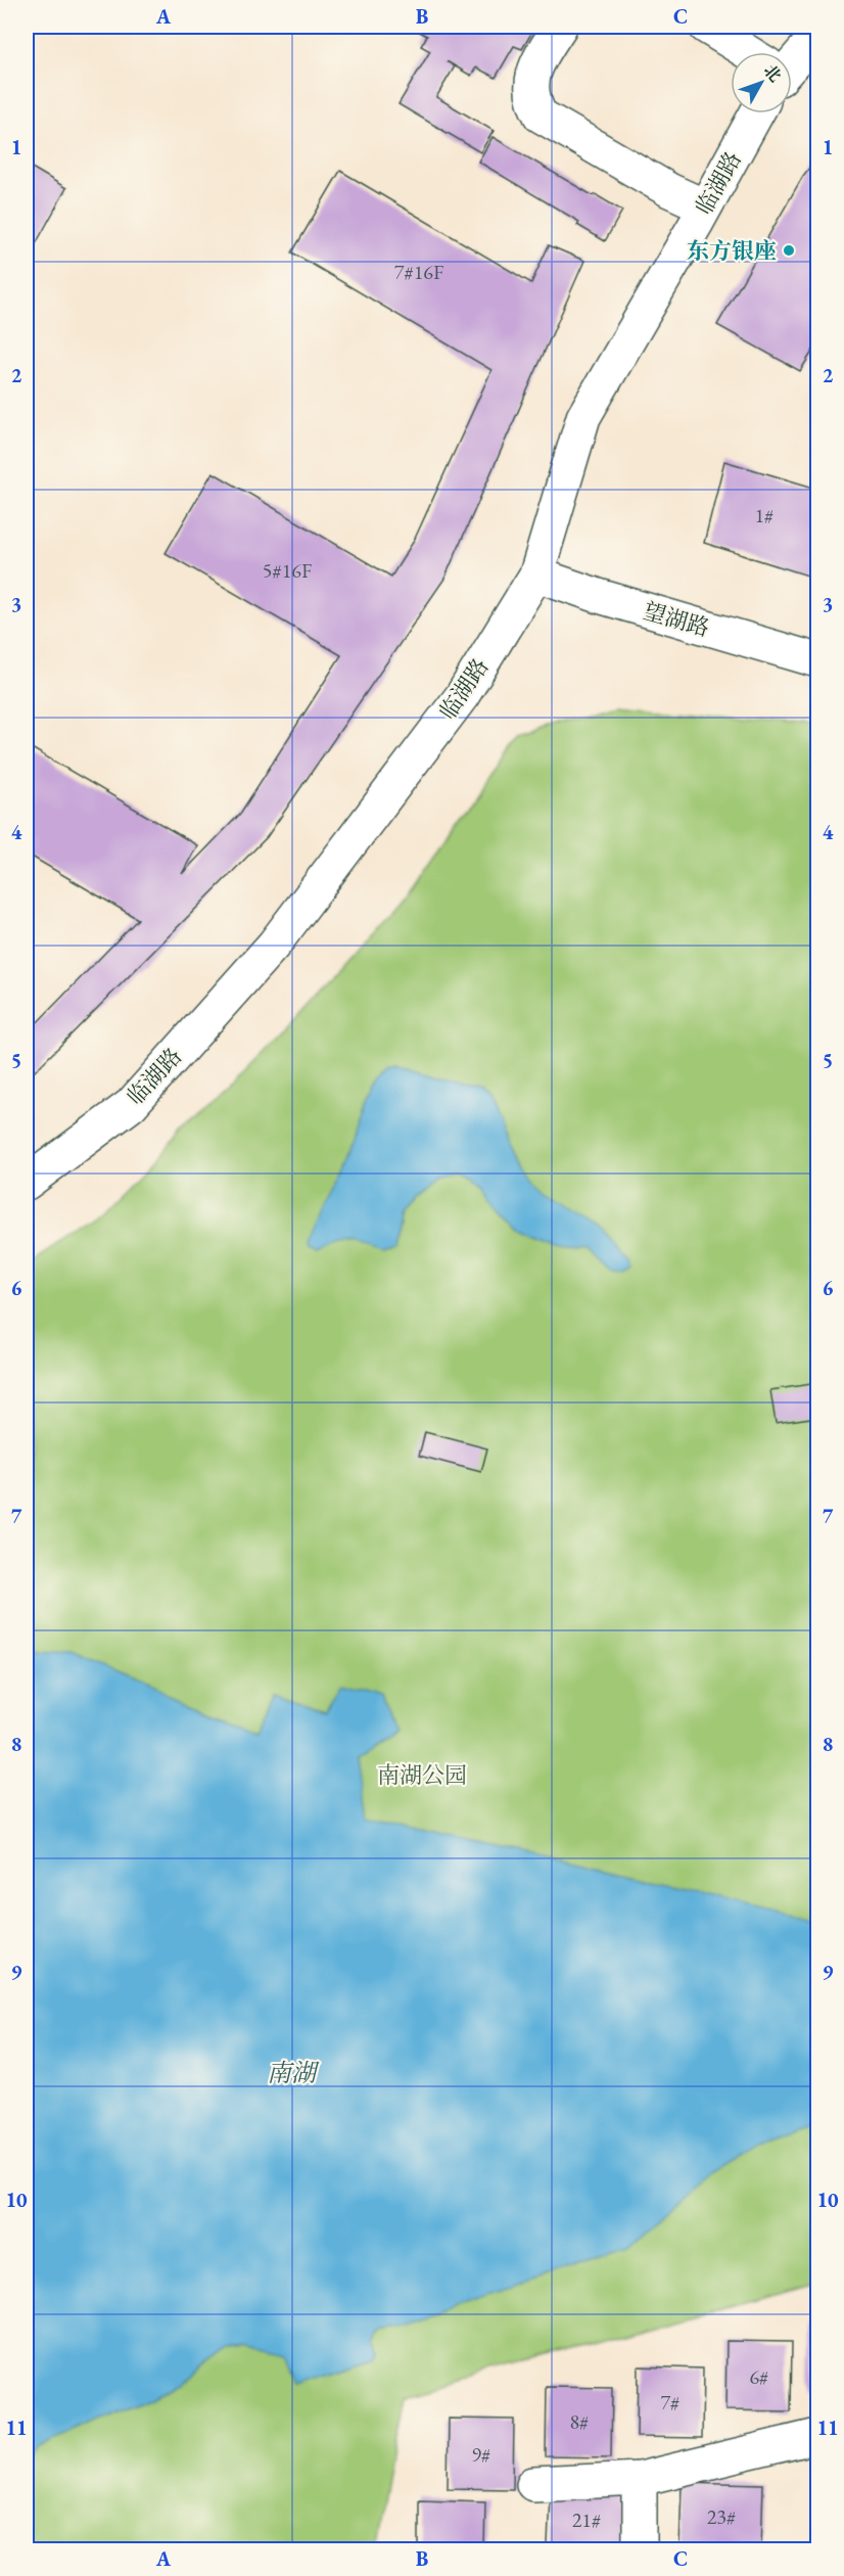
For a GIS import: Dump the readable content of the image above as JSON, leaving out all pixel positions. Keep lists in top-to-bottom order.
{
  "streets": {
    "street": ["临湖路", "望湖路"]
  },
  "crossings": [
    ["临湖路", "望湖路"]
  ],
  "water": ["南湖"],
  "parks": ["南湖公园"],
  "places": ["东方银座"],
  "house_numbers": [
    "7#16F",
    "1#",
    "5#16F",
    "6#",
    "7#",
    "8#",
    "9#",
    "23#",
    "21#"
  ],
  "north": "top right",
  "grid": {
    "columns": ["A", "B", "C"],
    "rows": [
      "1",
      "2",
      "3",
      "4",
      "5",
      "6",
      "7",
      "8",
      "9",
      "10",
      "11"
    ]
  }
}
